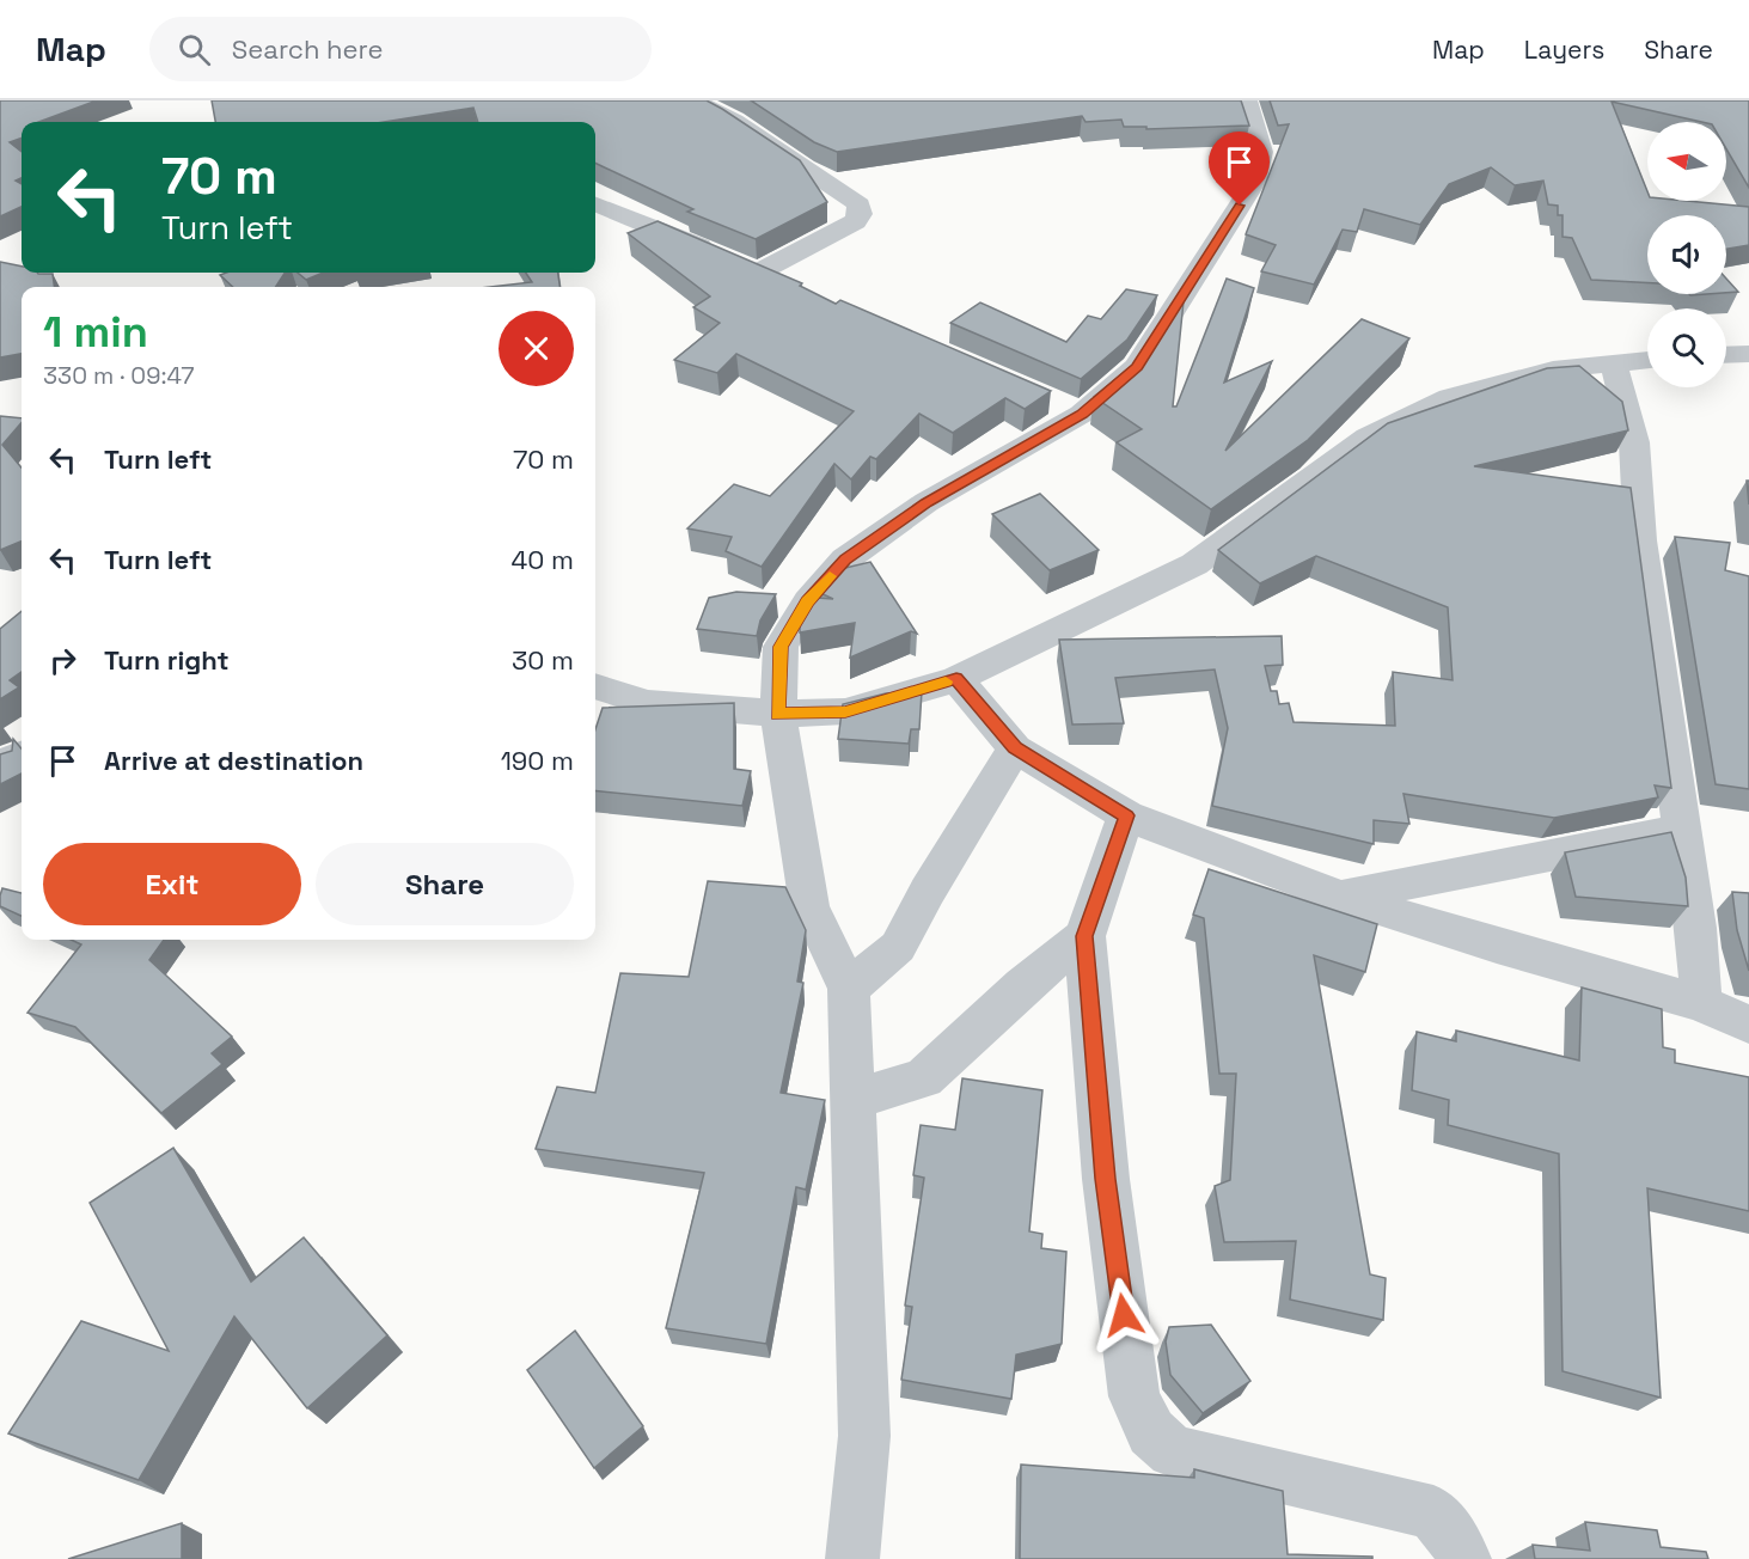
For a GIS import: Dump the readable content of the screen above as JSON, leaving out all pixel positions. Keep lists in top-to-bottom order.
{
  "north": "left",
  "page": {
    "header": "Map",
    "search": "Search here",
    "nav": ["Map", "Layers", "Share"],
    "turn": ["70 m", "Turn left"],
    "heading": ["1 min", "330 m · 09:47"],
    "list": [
      {
        "name": "Turn left",
        "value": "70 m"
      },
      {
        "name": "Turn left",
        "value": "40 m"
      },
      {
        "name": "Turn right",
        "value": "30 m"
      },
      {
        "name": "Arrive at destination",
        "value": "190 m"
      }
    ],
    "buttons": ["Exit", "Share"]
  }
}
